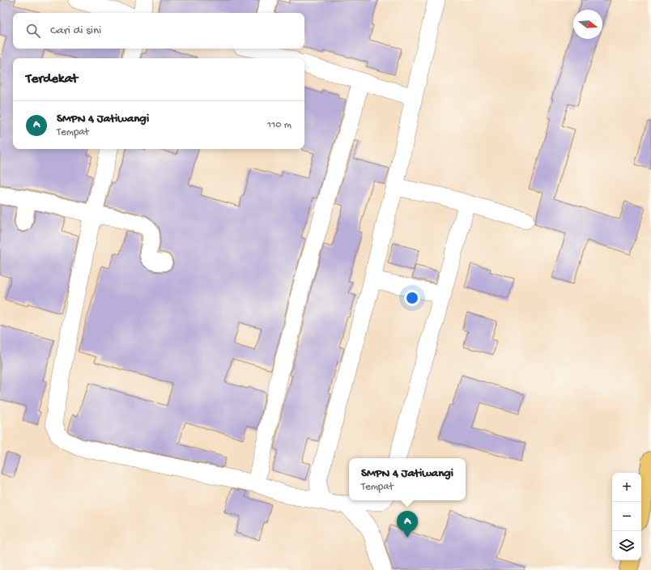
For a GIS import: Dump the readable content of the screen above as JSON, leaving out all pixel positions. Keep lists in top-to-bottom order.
{
  "north": "right",
  "page": {
    "search": "Cari di sini",
    "heading": "Terdekat",
    "list": [
      {
        "mark": "A",
        "name": "SMPN 4 Jatiwangi",
        "note": "Tempat",
        "value": "110 m"
      }
    ],
    "popup": ["SMPN 4 Jatiwangi", "Tempat"],
    "map_buttons": ["+", "−"],
    "pins": "A"
  }
}
